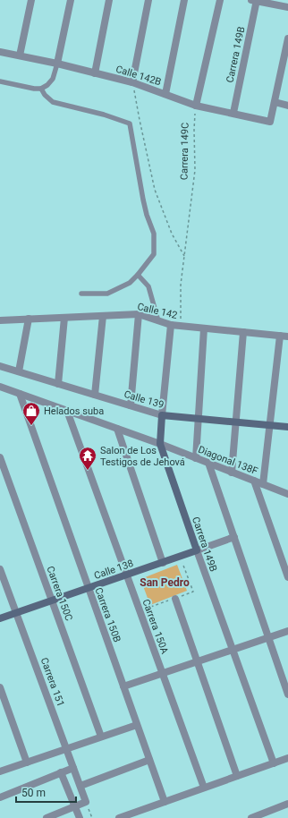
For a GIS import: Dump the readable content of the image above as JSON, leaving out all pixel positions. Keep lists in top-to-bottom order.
{
  "streets": {
    "main road": ["Carrera 149B", "Calle 139", "Calle 138"],
    "street": [
      "Calle 142B",
      "Calle 142",
      "Diagonal 138F",
      "Carrera 150C",
      "Carrera 150B",
      "Carrera 150A",
      "Carrera 151"
    ],
    "path": ["Carrera 149C"]
  },
  "crossings": [
    ["Carrera 149B", "Calle 142B"],
    ["Carrera 149B", "Calle 142"],
    ["Carrera 149B", "Calle 139"],
    ["Carrera 149B", "Diagonal 138F"],
    ["Carrera 149B", "Calle 138"],
    ["Calle 142B", "Carrera 149C"],
    ["Carrera 149C", "Calle 142"],
    ["Diagonal 138F", "Carrera 150B"],
    ["Diagonal 138F", "Carrera 150A"],
    ["Calle 138", "Carrera 150C"],
    ["Calle 138", "Carrera 150B"],
    ["Calle 138", "Carrera 150A"],
    ["Calle 138", "Carrera 151"]
  ],
  "districts": ["San Pedro"],
  "places": {
    "shop": ["Helados suba"],
    "temple": ["Salon de Los Testigos de Jehová"]
  },
  "scale_bar": "50 m"
}
